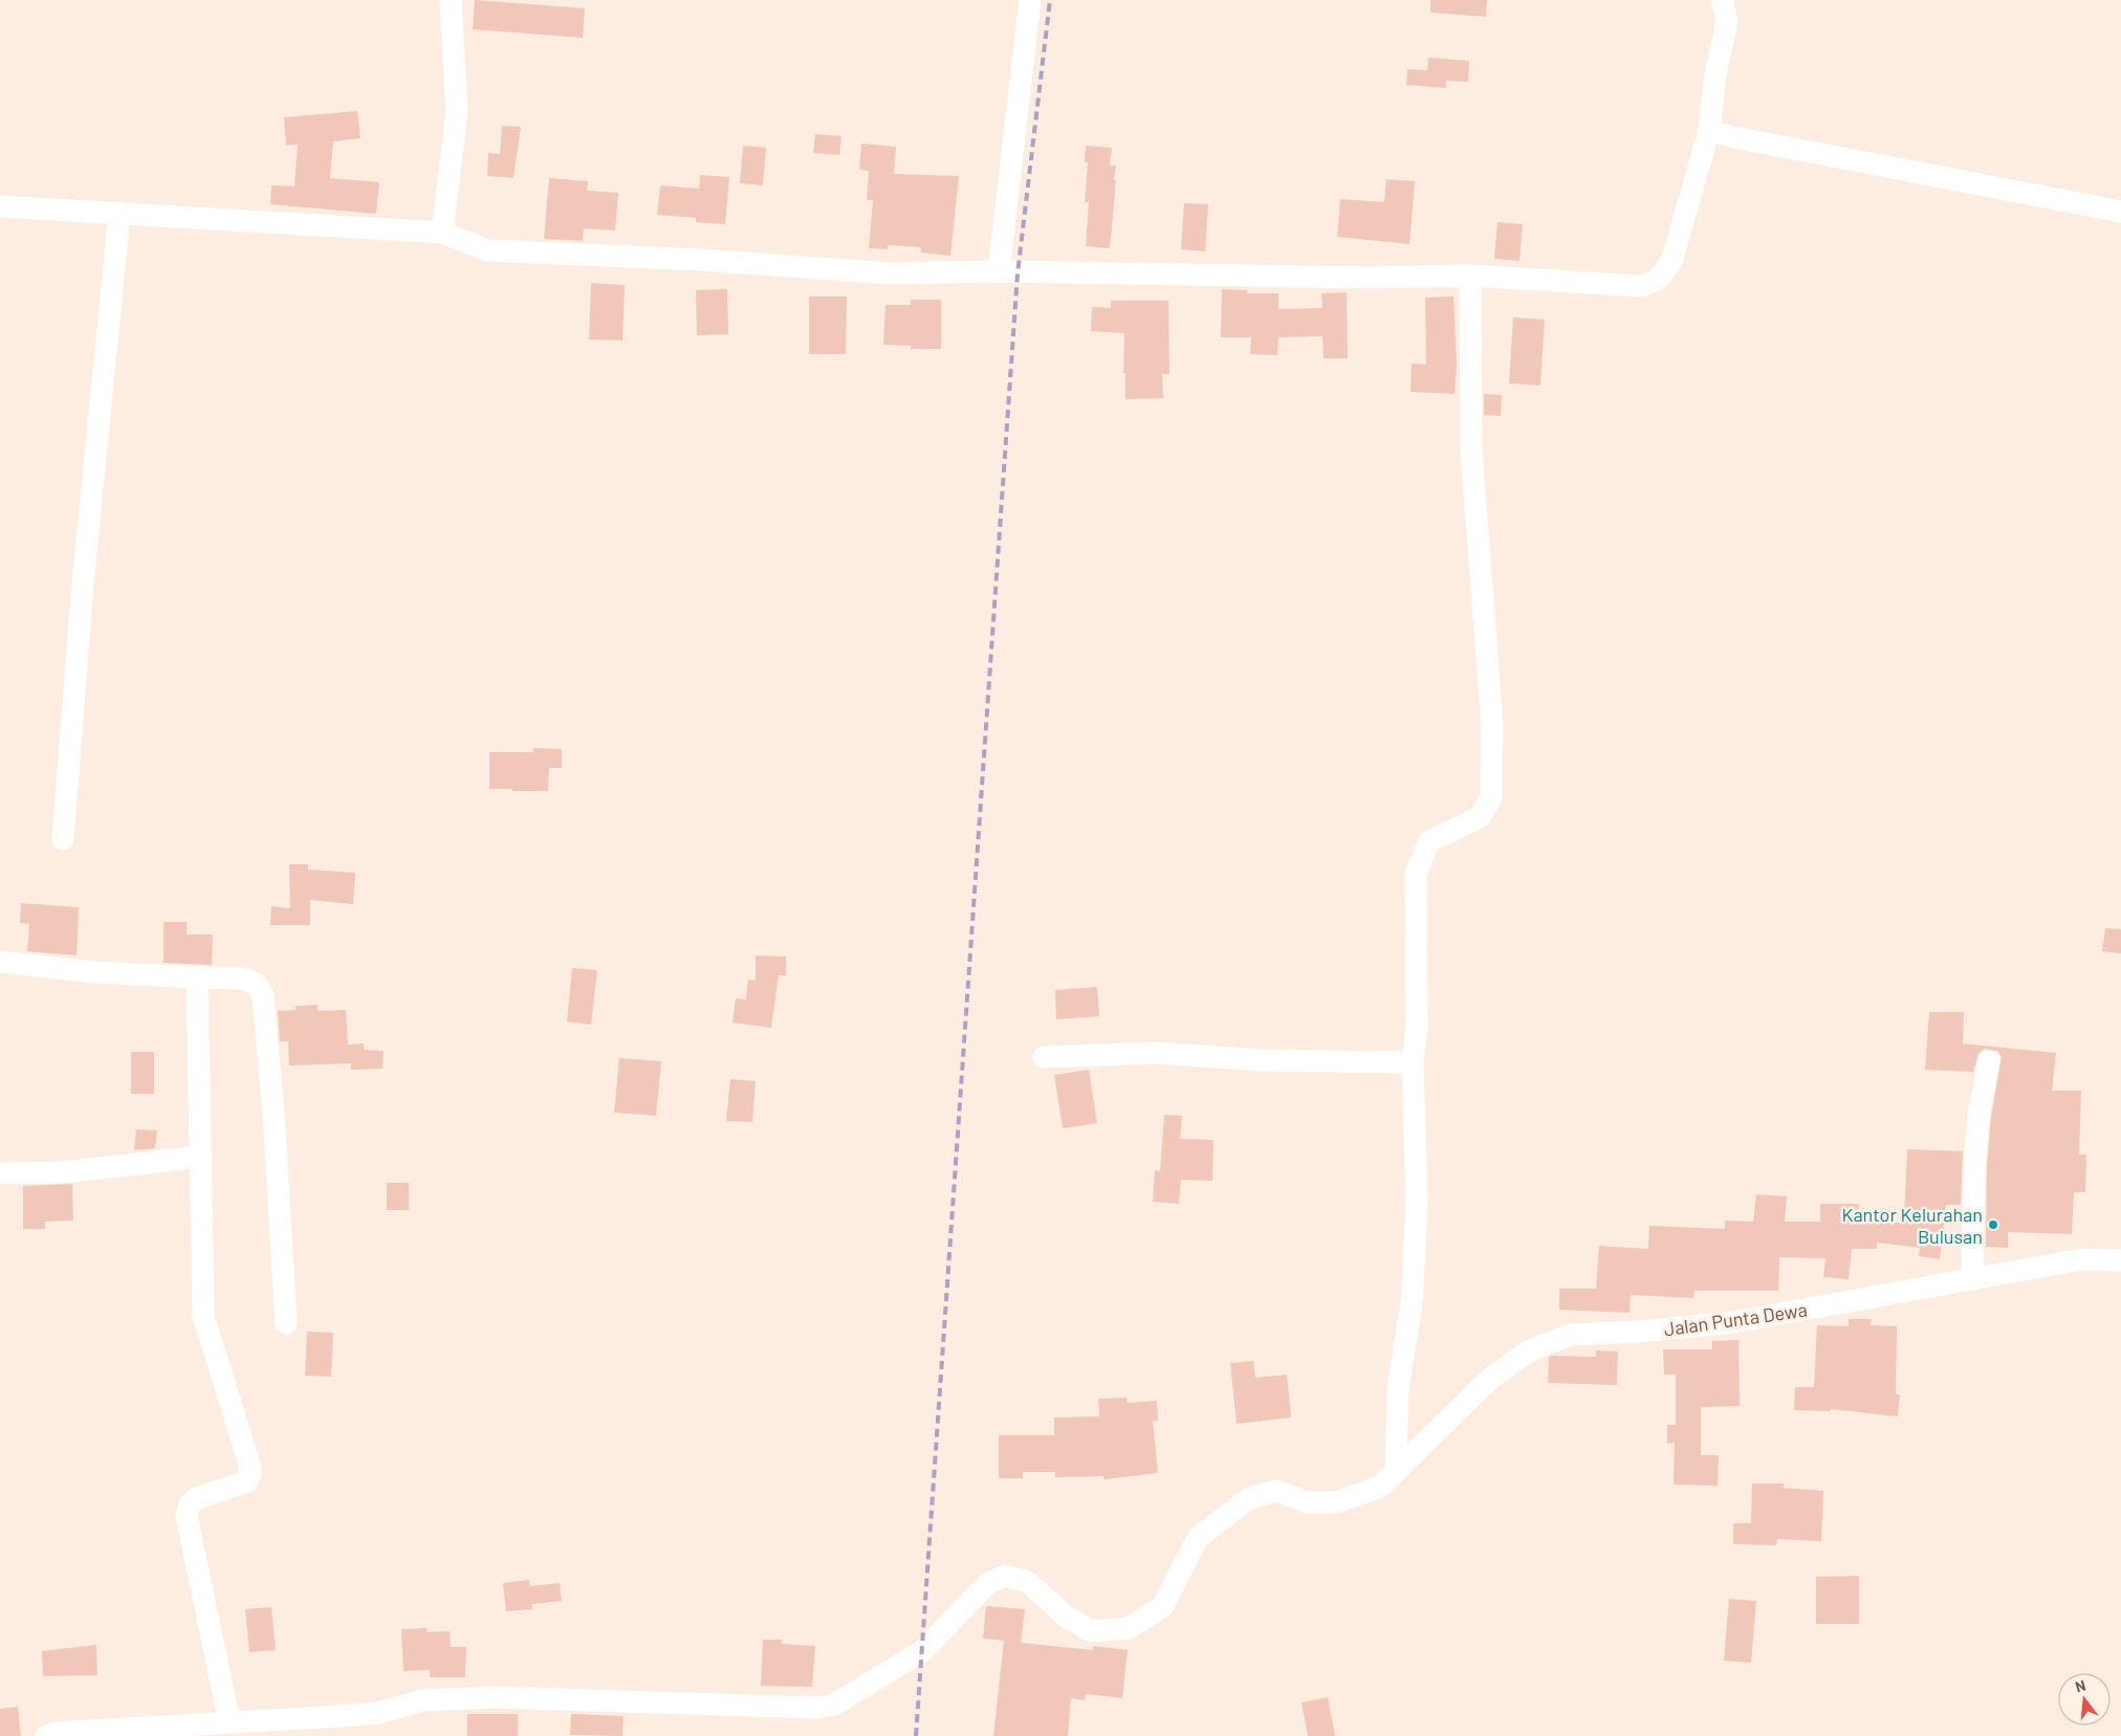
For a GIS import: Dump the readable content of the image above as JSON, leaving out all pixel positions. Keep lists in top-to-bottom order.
{
  "streets": {
    "street": ["Jalan Punta Dewa"]
  },
  "places": ["Kantor Kelurahan Bulusan"],
  "north": "top"
}
